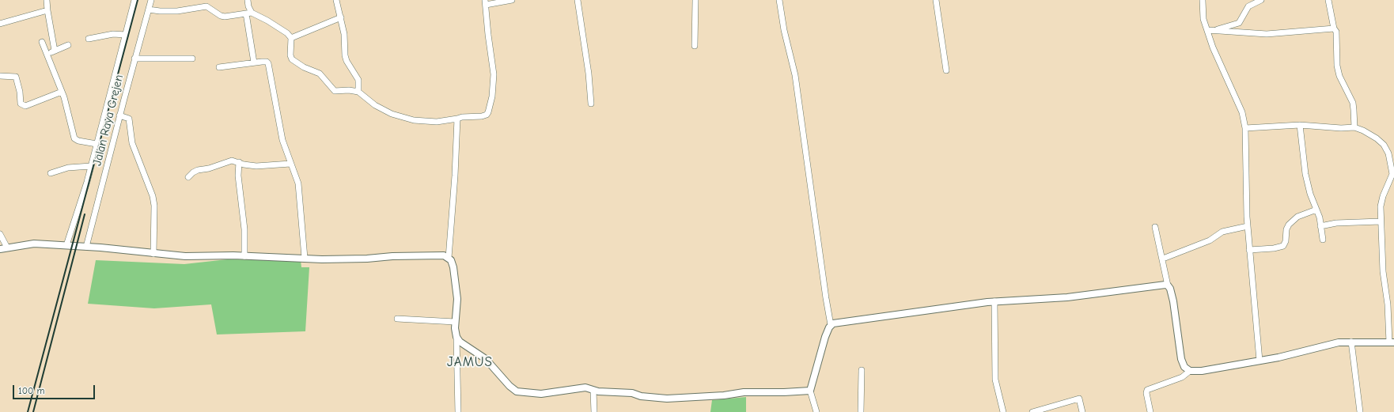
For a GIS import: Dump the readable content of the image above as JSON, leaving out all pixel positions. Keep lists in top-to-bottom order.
{
  "streets": {
    "street": ["Jalan Raya Grejen"]
  },
  "districts": ["JAMUS"],
  "scale_bar": "100 m"
}
